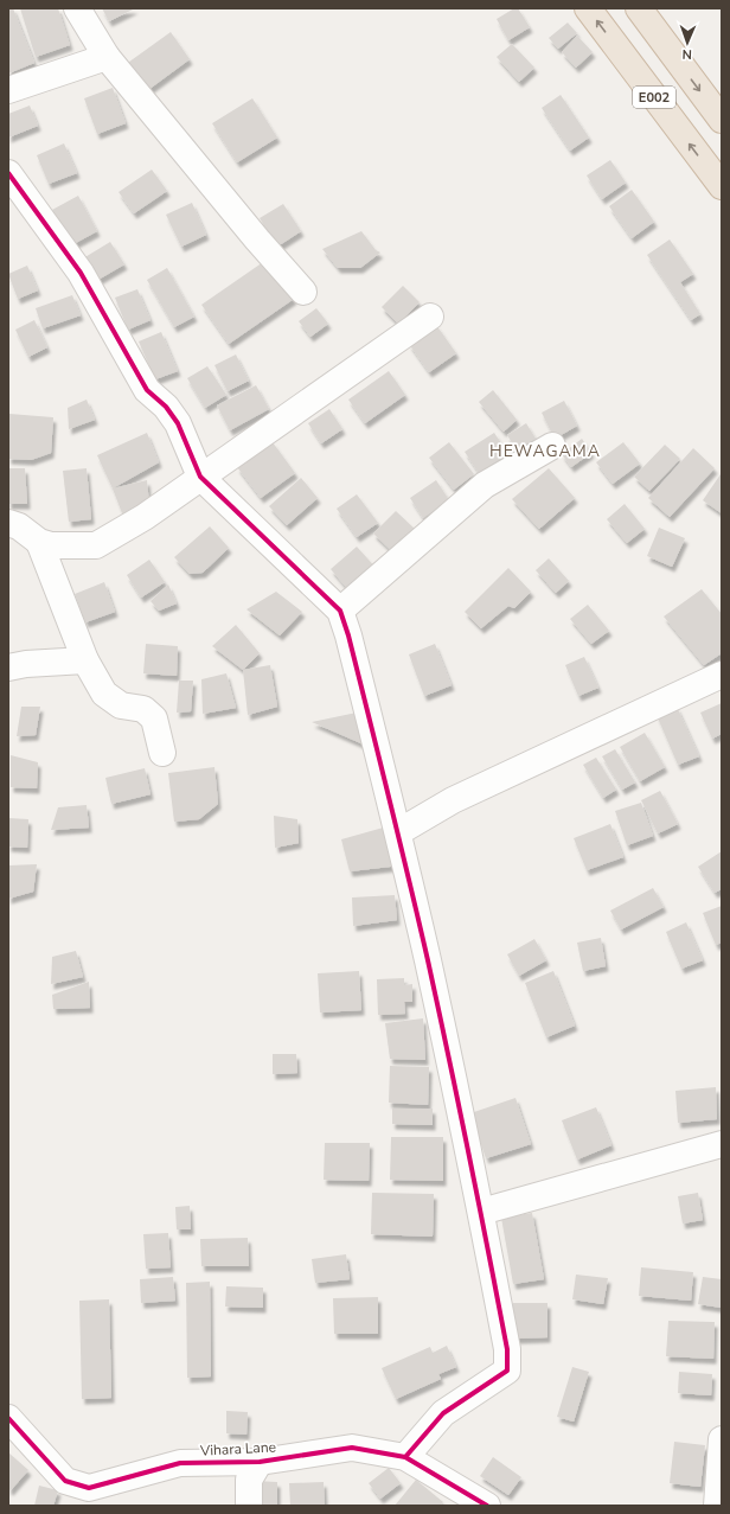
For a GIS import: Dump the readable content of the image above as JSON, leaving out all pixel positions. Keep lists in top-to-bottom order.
{
  "streets": {
    "highway": ["E002"],
    "street": ["Vihara Lane"]
  },
  "districts": ["HEWAGAMA"],
  "north": "bottom"
}
